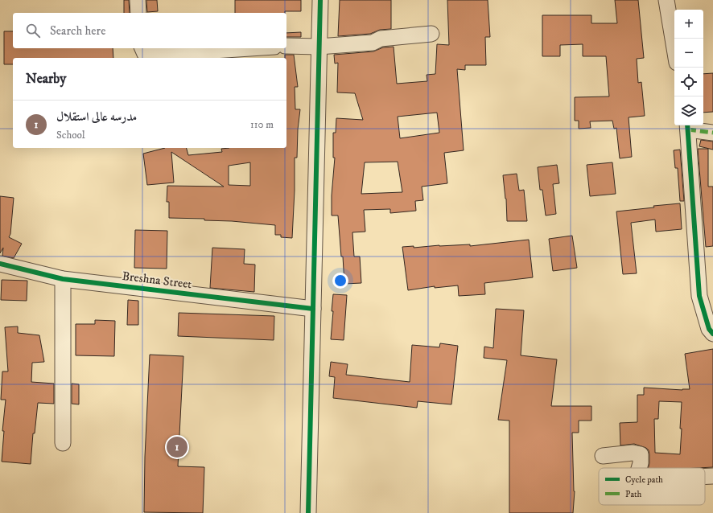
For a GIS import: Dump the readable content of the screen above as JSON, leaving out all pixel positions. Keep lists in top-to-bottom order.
{
  "streets": {
    "street": ["Breshna Street"]
  },
  "legend": ["Cycle path", "Path"],
  "page": {
    "map_buttons": ["+", "−"],
    "search": "Search here",
    "heading": "Nearby",
    "list": [
      {
        "mark": "1",
        "name": "مدرسه عالی استقلال",
        "note": "School",
        "value": "110 m"
      }
    ],
    "pins": "1"
  }
}
